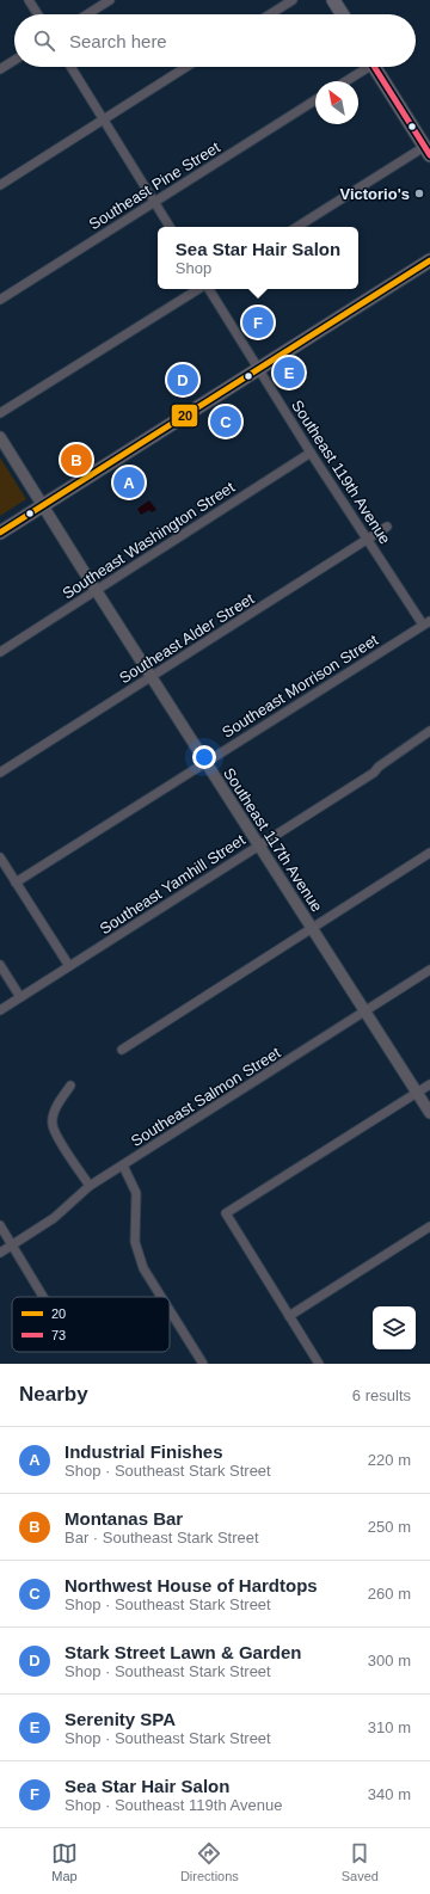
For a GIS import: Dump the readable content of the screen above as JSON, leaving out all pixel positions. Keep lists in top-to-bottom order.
{
  "streets": {
    "street": [
      "Southeast Pine Street",
      "Southeast 119th Avenue",
      "Southeast Washington Street",
      "Southeast Alder Street",
      "Southeast Morrison Street",
      "Southeast 117th Avenue",
      "Southeast Yamhill Street",
      "Southeast Salmon Street"
    ]
  },
  "crossings": [
    ["Southeast 119th Avenue", "Southeast Washington Street"],
    ["Southeast 119th Avenue", "Southeast Alder Street"],
    ["Southeast 119th Avenue", "Southeast Morrison Street"],
    ["Southeast Washington Street", "Southeast 117th Avenue"],
    ["Southeast Alder Street", "Southeast 117th Avenue"],
    ["Southeast Morrison Street", "Southeast 117th Avenue"],
    ["Southeast 117th Avenue", "Southeast Yamhill Street"],
    ["Southeast 117th Avenue", "Southeast Salmon Street"]
  ],
  "places": ["Victorio's"],
  "lines": ["transit line 73", "transit line 20"],
  "legend": ["20", "73"],
  "north": "top left",
  "page": {
    "search": "Search here",
    "popup": ["Sea Star Hair Salon", "Shop"],
    "pins": [
      "F",
      "E",
      "D",
      "C",
      "B",
      "A"
    ],
    "heading": ["Nearby", "6 results"],
    "list": [
      {
        "mark": "A",
        "name": "Industrial Finishes",
        "note": "Shop · Southeast Stark Street",
        "value": "220 m"
      },
      {
        "mark": "B",
        "name": "Montanas Bar",
        "note": "Bar · Southeast Stark Street",
        "value": "250 m"
      },
      {
        "mark": "C",
        "name": "Northwest House of Hardtops",
        "note": "Shop · Southeast Stark Street",
        "value": "260 m"
      },
      {
        "mark": "D",
        "name": "Stark Street Lawn & Garden",
        "note": "Shop · Southeast Stark Street",
        "value": "300 m"
      },
      {
        "mark": "E",
        "name": "Serenity SPA",
        "note": "Shop · Southeast Stark Street",
        "value": "310 m"
      },
      {
        "mark": "F",
        "name": "Sea Star Hair Salon",
        "note": "Shop · Southeast 119th Avenue",
        "value": "340 m"
      }
    ],
    "nav": ["Map", "Directions", "Saved"]
  }
}
